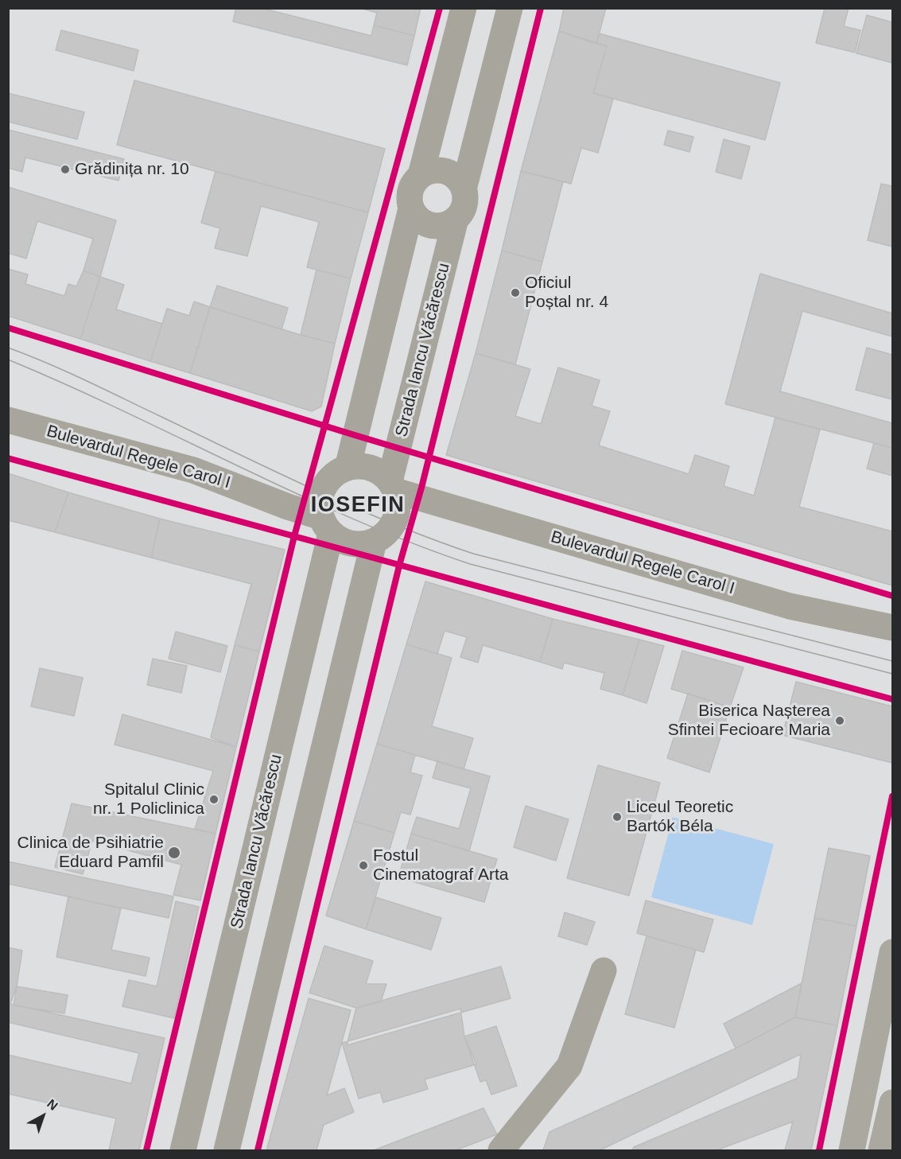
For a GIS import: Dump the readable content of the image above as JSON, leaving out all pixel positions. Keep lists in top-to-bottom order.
{
  "streets": {
    "street": ["Strada Iancu Văcărescu", "Bulevardul Regele Carol I"]
  },
  "crossings": [
    ["Strada Iancu Văcărescu", "Bulevardul Regele Carol I"]
  ],
  "districts": ["IOSEFIN"],
  "places": [
    "Grădinița nr. 10",
    "Oficiul Poștal nr. 4",
    "Biserica Nașterea Sfintei Fecioare Maria",
    "Spitalul Clinic nr. 1 Policlinica",
    "Liceul Teoretic Bartók Béla",
    "Clinica de Psihiatrie Eduard Pamfil",
    "Fostul Cinematograf Arta"
  ],
  "north": "top right"
}
